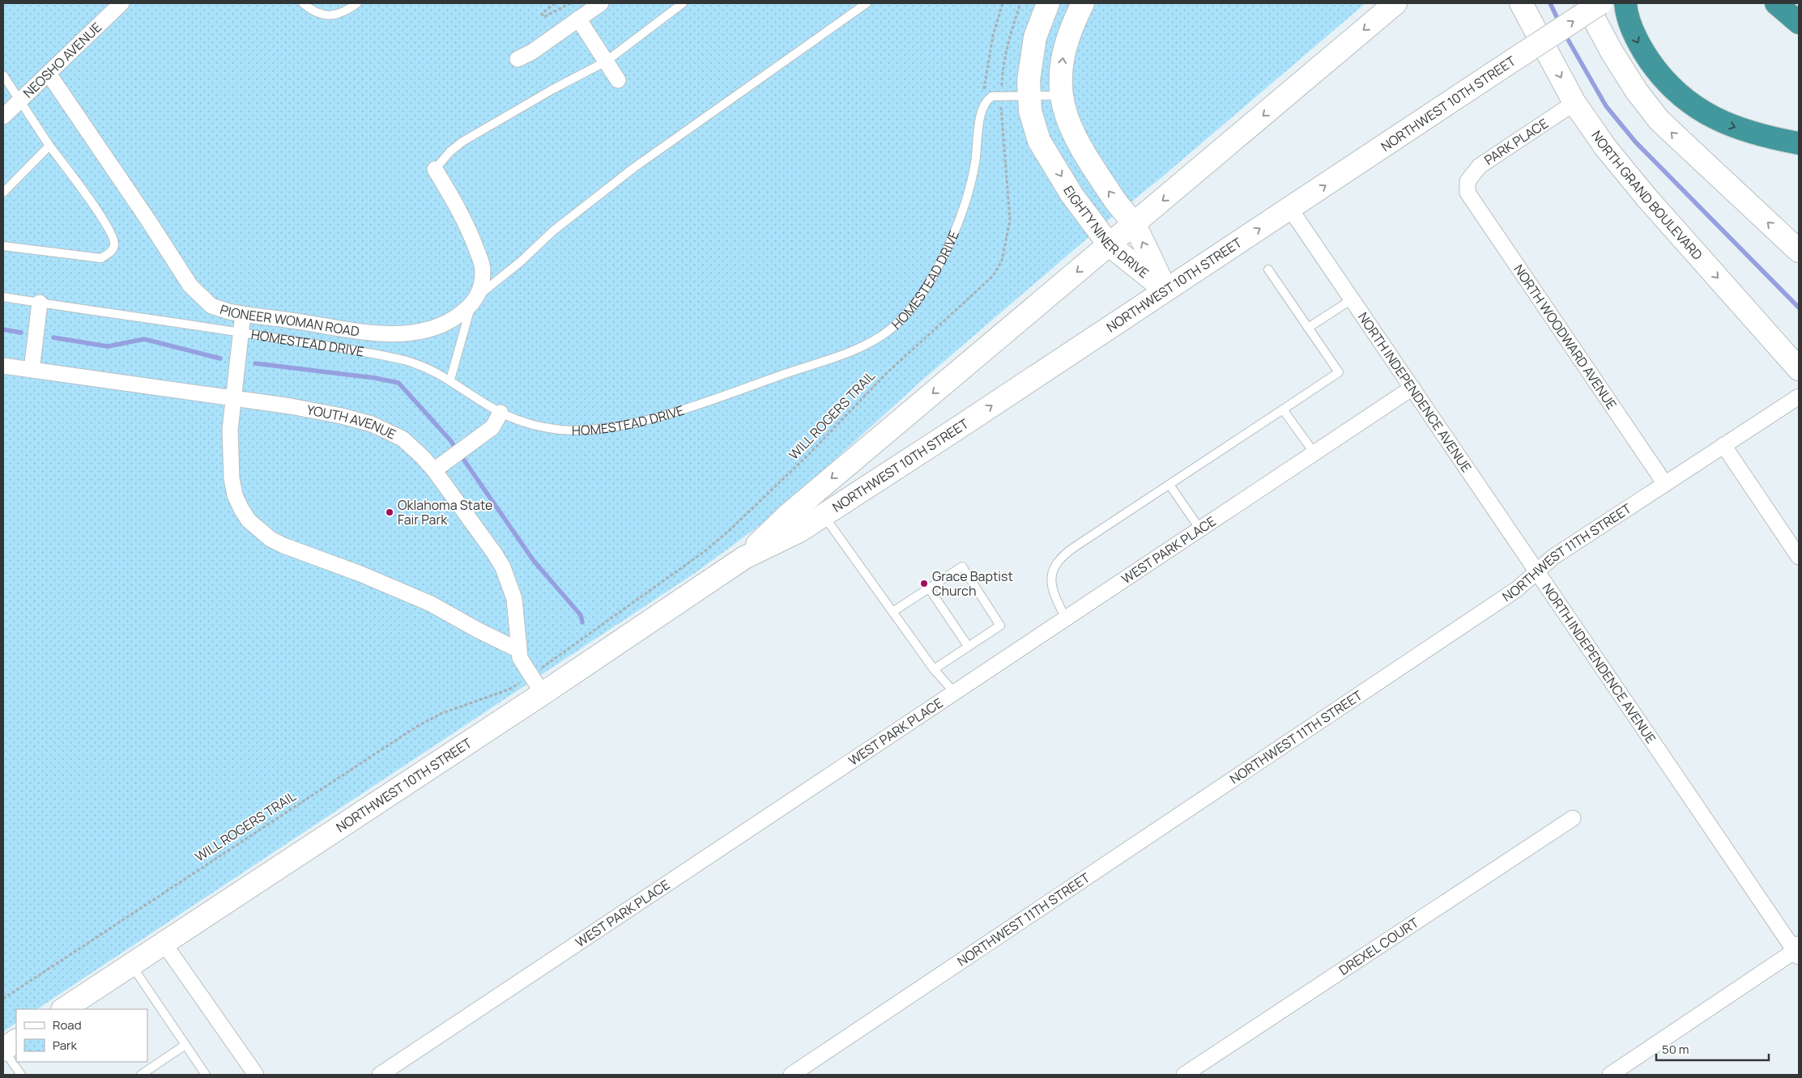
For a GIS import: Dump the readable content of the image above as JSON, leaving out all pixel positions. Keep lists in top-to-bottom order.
{
  "streets": {
    "main road": ["NORTHWEST 10TH STREET", "NORTH GRAND BOULEVARD", "EIGHTY NINER DRIVE"],
    "street": [
      "NEOSHO AVENUE",
      "PARK PLACE",
      "PIONEER WOMAN ROAD",
      "NORTH WOODWARD AVENUE",
      "NORTH INDEPENDENCE AVENUE",
      "YOUTH AVENUE",
      "WEST PARK PLACE",
      "NORTHWEST 11TH STREET",
      "DREXEL COURT"
    ],
    "lane": ["HOMESTEAD DRIVE"],
    "path": ["WILL ROGERS TRAIL"]
  },
  "crossings": [
    ["NEOSHO AVENUE", "PIONEER WOMAN ROAD"],
    ["NORTHWEST 10TH STREET", "EIGHTY NINER DRIVE"],
    ["NORTHWEST 10TH STREET", "NORTH INDEPENDENCE AVENUE"],
    ["NORTHWEST 10TH STREET", "YOUTH AVENUE"],
    ["PARK PLACE", "NORTH GRAND BOULEVARD"],
    ["PARK PLACE", "NORTH WOODWARD AVENUE"],
    ["NORTH WOODWARD AVENUE", "NORTHWEST 11TH STREET"],
    ["NORTH INDEPENDENCE AVENUE", "WEST PARK PLACE"],
    ["NORTH INDEPENDENCE AVENUE", "NORTHWEST 11TH STREET"]
  ],
  "places": ["Oklahoma State Fair Park", "Grace Baptist Church"],
  "legend": ["Road", "Park"],
  "scale_bar": "50 m"
}
